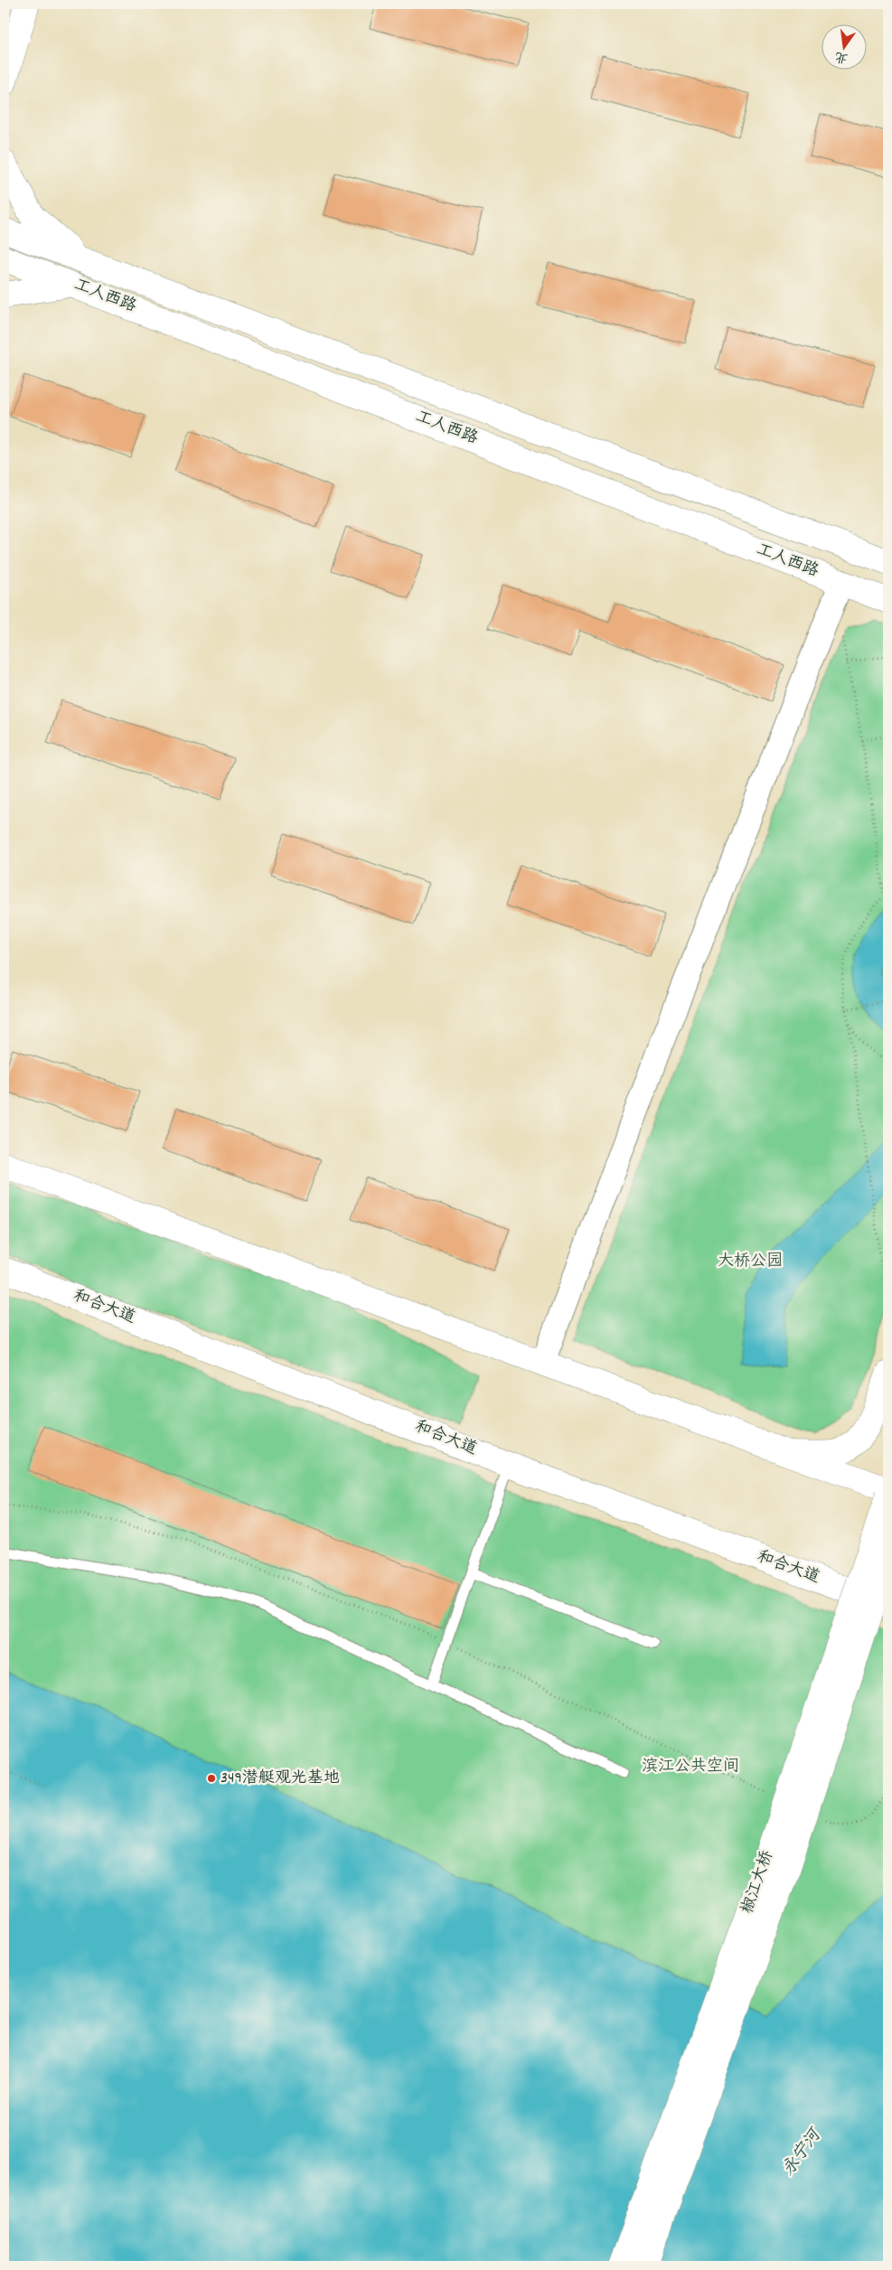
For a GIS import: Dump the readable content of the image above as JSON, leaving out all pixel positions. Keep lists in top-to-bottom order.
{
  "streets": {
    "main road": ["工人西路", "和合大道", "椒江大桥"]
  },
  "water": ["永宁河"],
  "parks": ["大桥公园", "滨江公共空间"],
  "places": ["349潜艇观光基地"],
  "north": "bottom"
}
